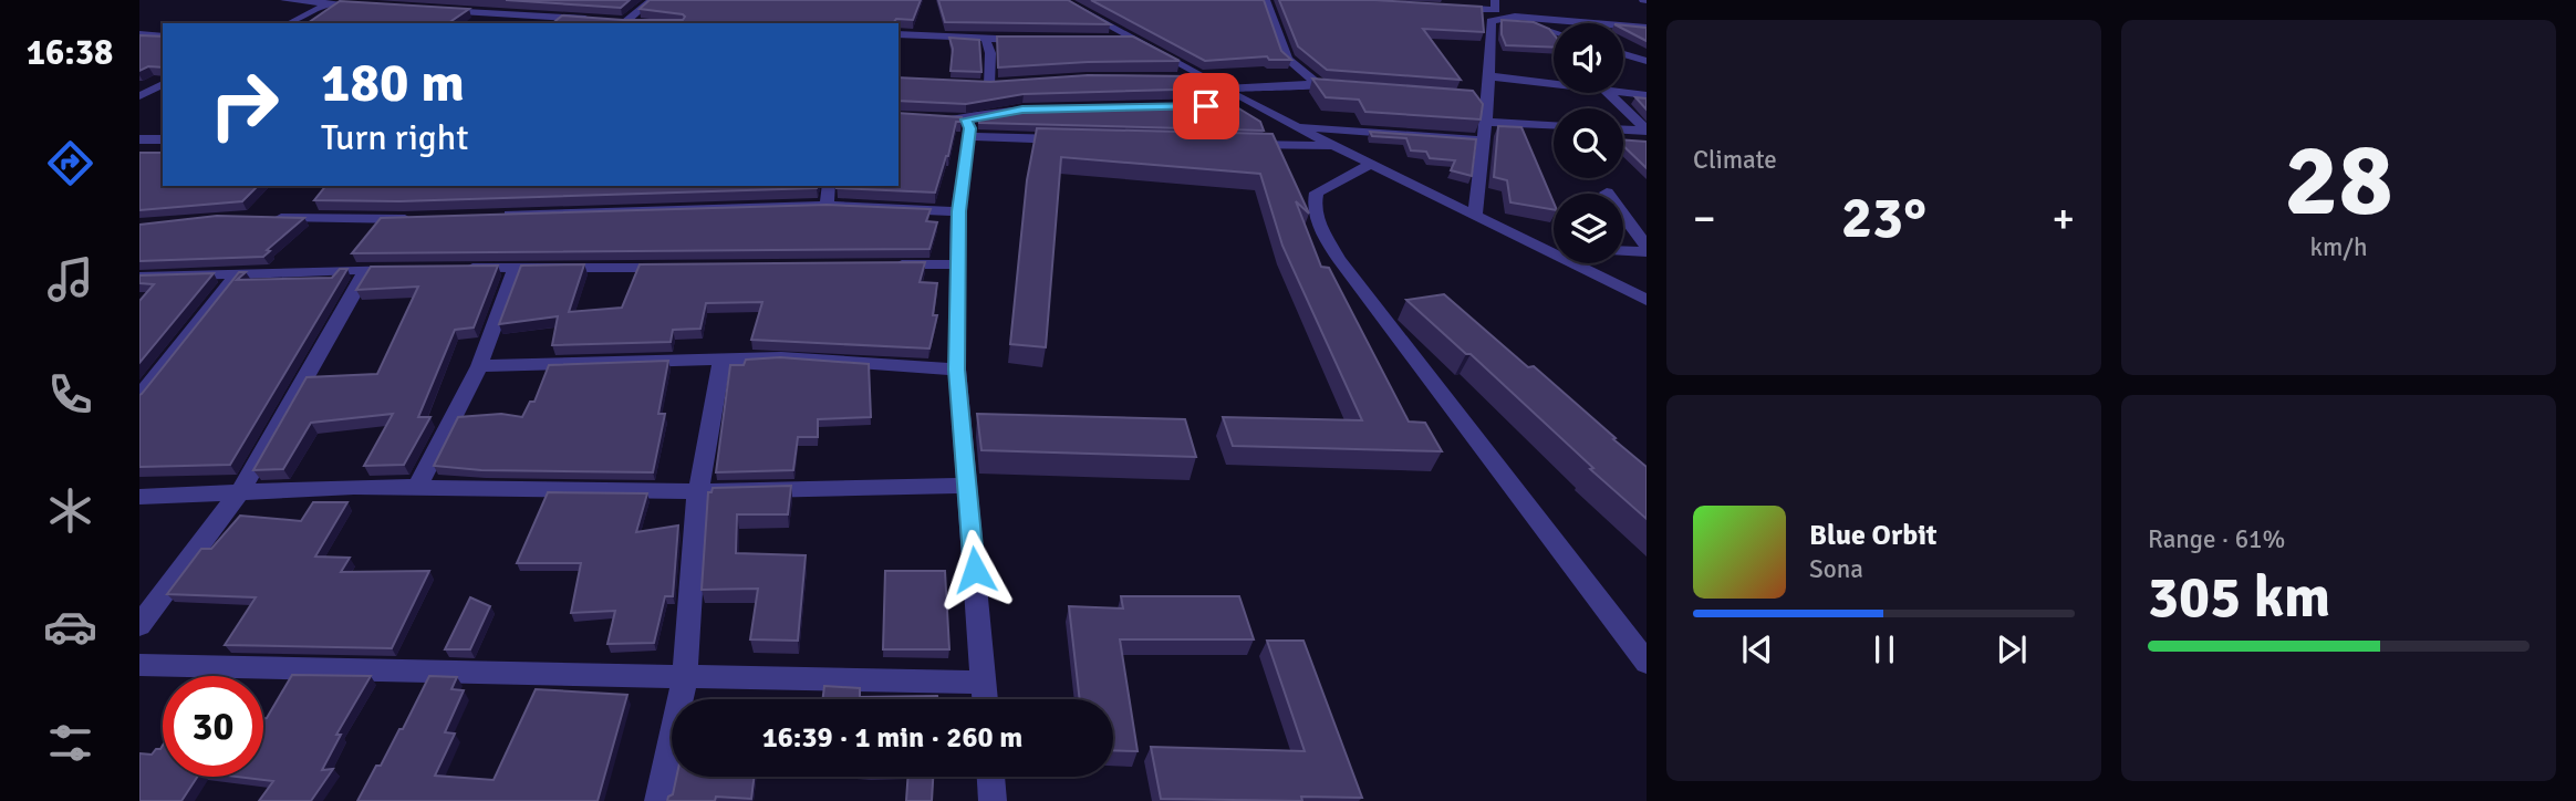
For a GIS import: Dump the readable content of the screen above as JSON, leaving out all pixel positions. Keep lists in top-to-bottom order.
{
  "page": {
    "tabs": "16:38",
    "tile": [
      "Climate",
      ["28", "km/h"],
      ["Range · 61%", "305 km"]
    ],
    "turn": ["180 m", "Turn right"],
    "heat": ["−", "23°", "+"],
    "song": ["Blue Orbit", "Sona"],
    "limit": "30",
    "trip": "16:39 · 1 min · 260 m"
  }
}
